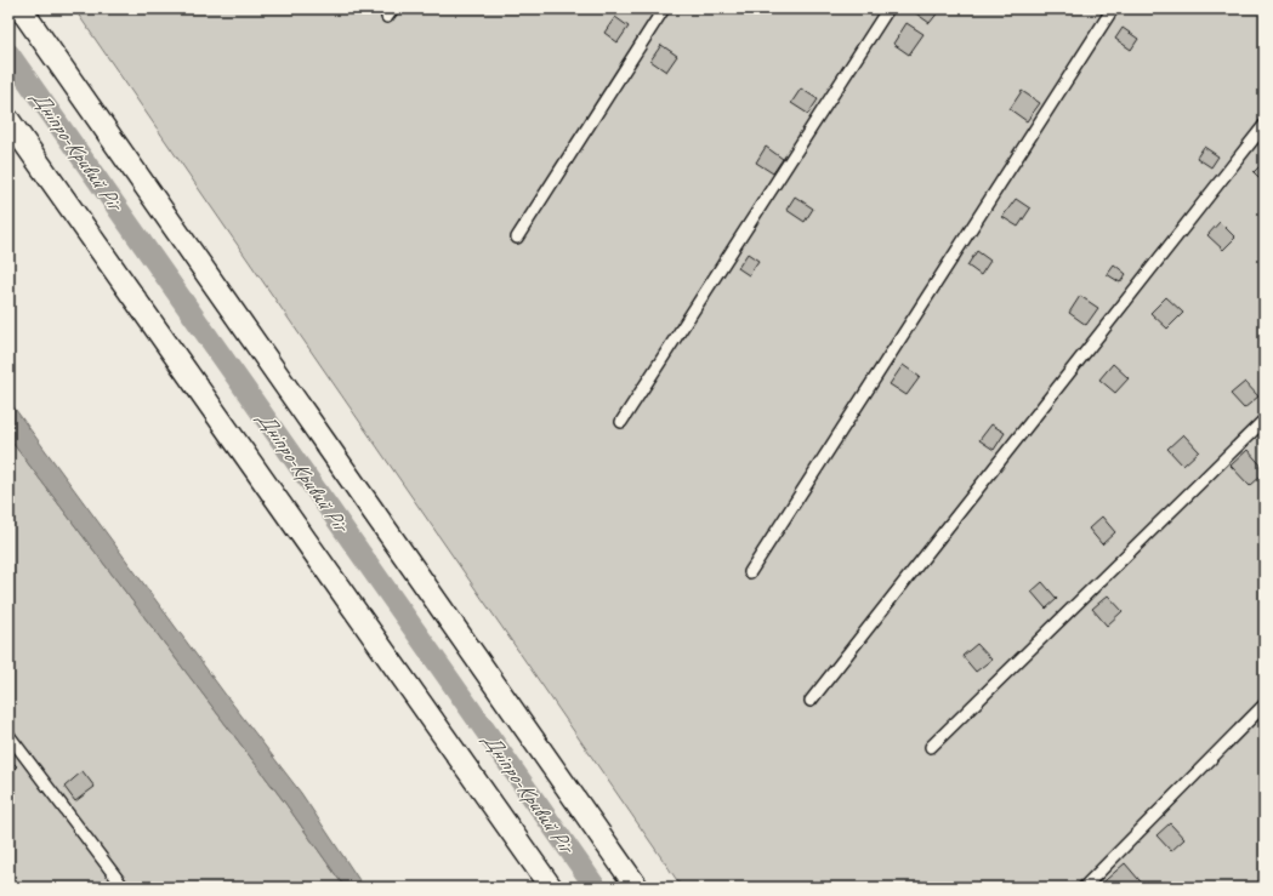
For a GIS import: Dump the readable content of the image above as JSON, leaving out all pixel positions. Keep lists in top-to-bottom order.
{
  "water": ["Дніпро-Кривий Ріг"]
}
